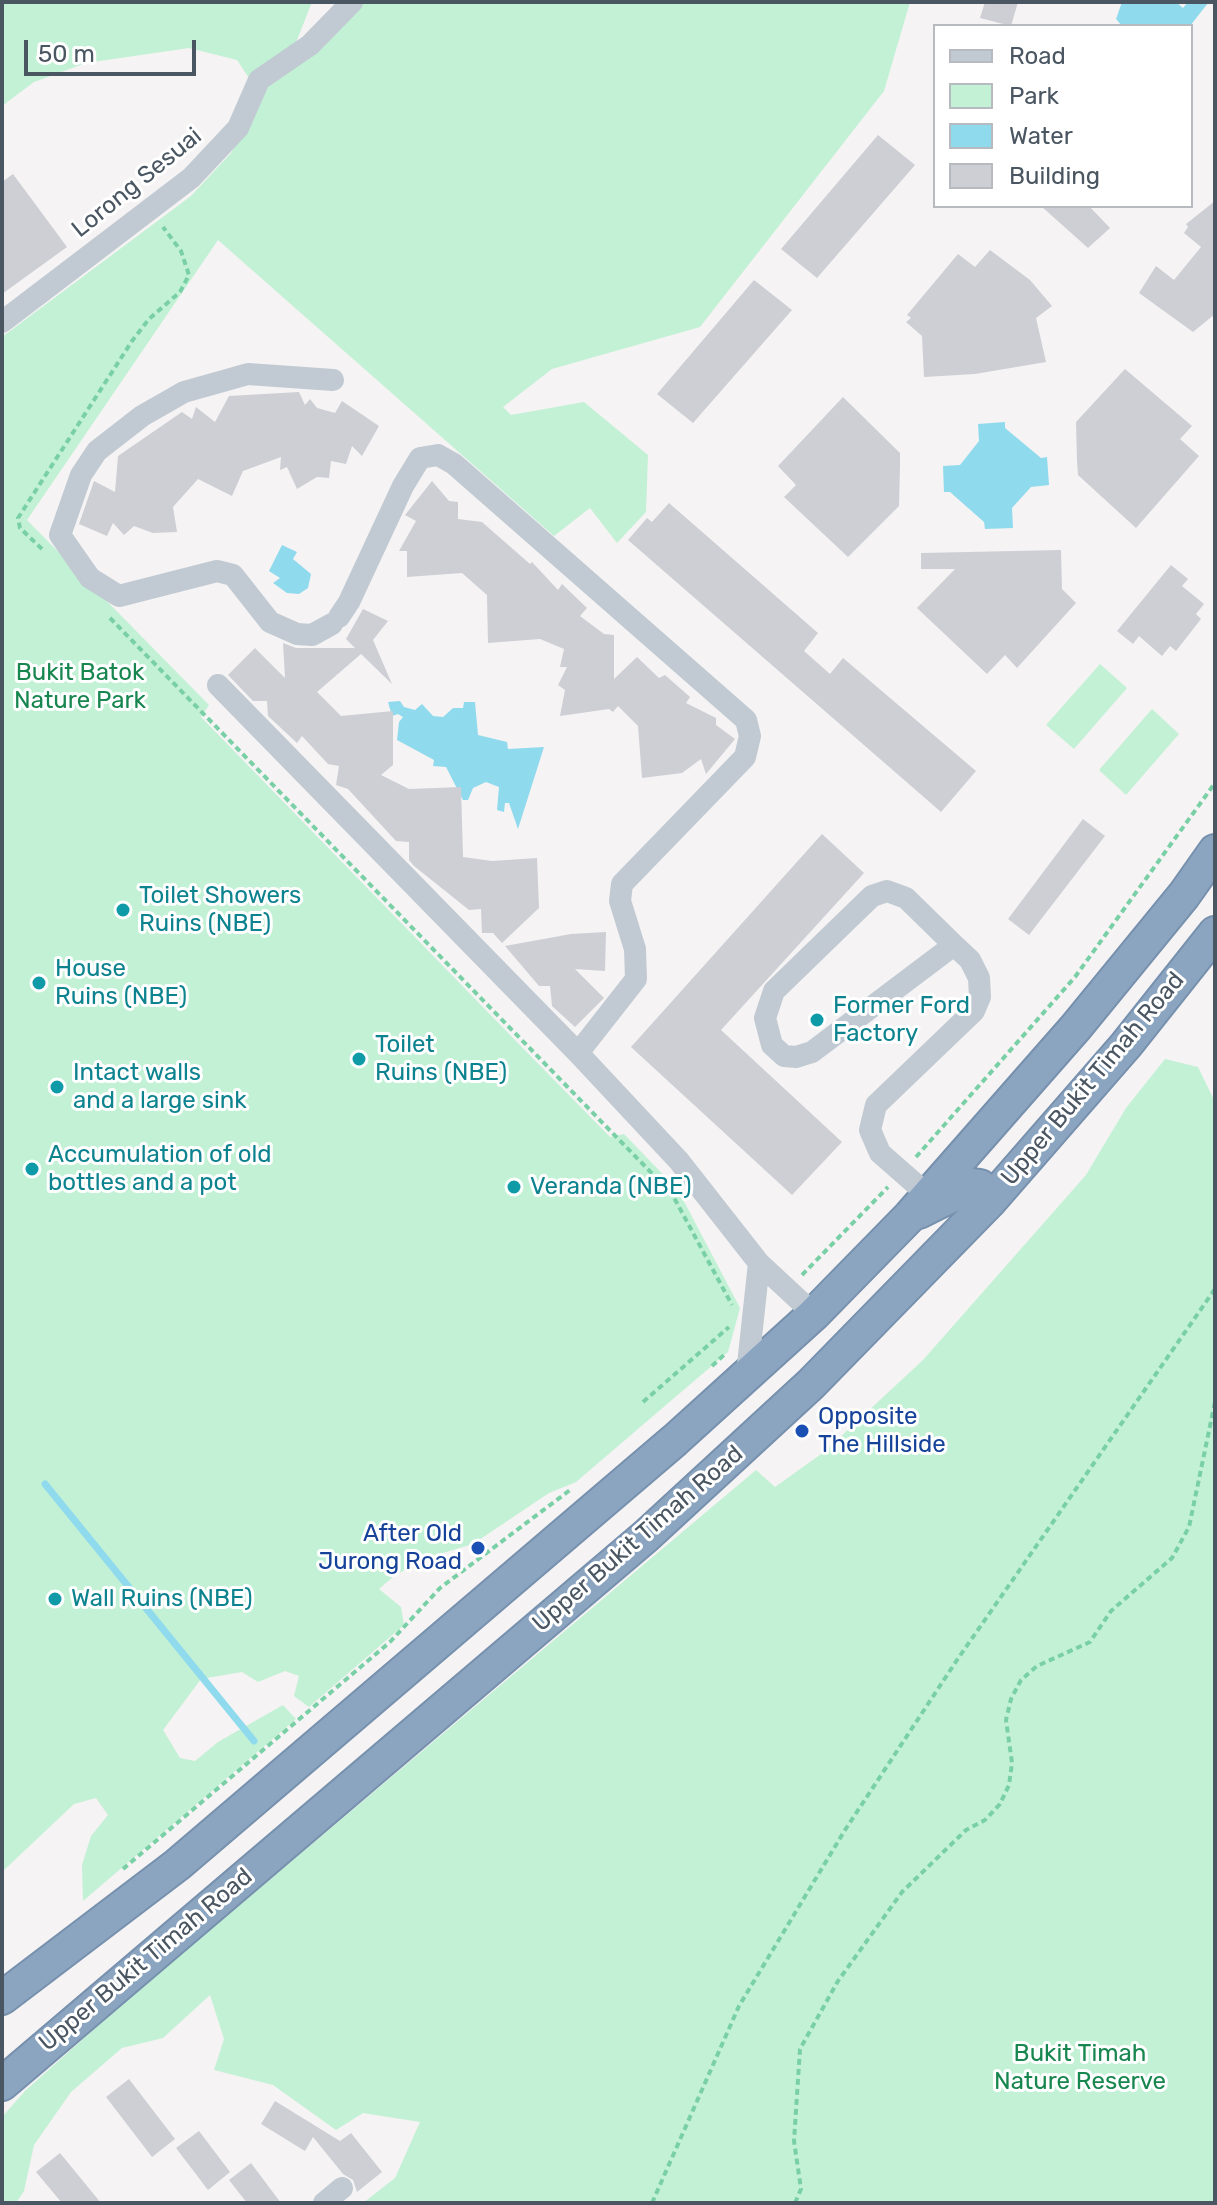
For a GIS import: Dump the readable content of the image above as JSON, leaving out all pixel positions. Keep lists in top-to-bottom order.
{
  "streets": {
    "highway": ["Upper Bukit Timah Road"],
    "street": ["Lorong Sesuai"]
  },
  "parks": ["Bukit Batok Nature Park", "Bukit Timah Nature Reserve"],
  "places": [
    "Toilet Showers Ruins (NBE)",
    "House Ruins (NBE)",
    "Former Ford Factory",
    "Toilet Ruins (NBE)",
    "Intact walls and a large sink",
    "Accumulation of old bottles and a pot",
    "Veranda (NBE)",
    "Opposite The Hillside",
    "After Old Jurong Road",
    "Wall Ruins (NBE)"
  ],
  "legend": [
    "Road",
    "Park",
    "Water",
    "Building"
  ],
  "scale_bar": "50 m"
}
